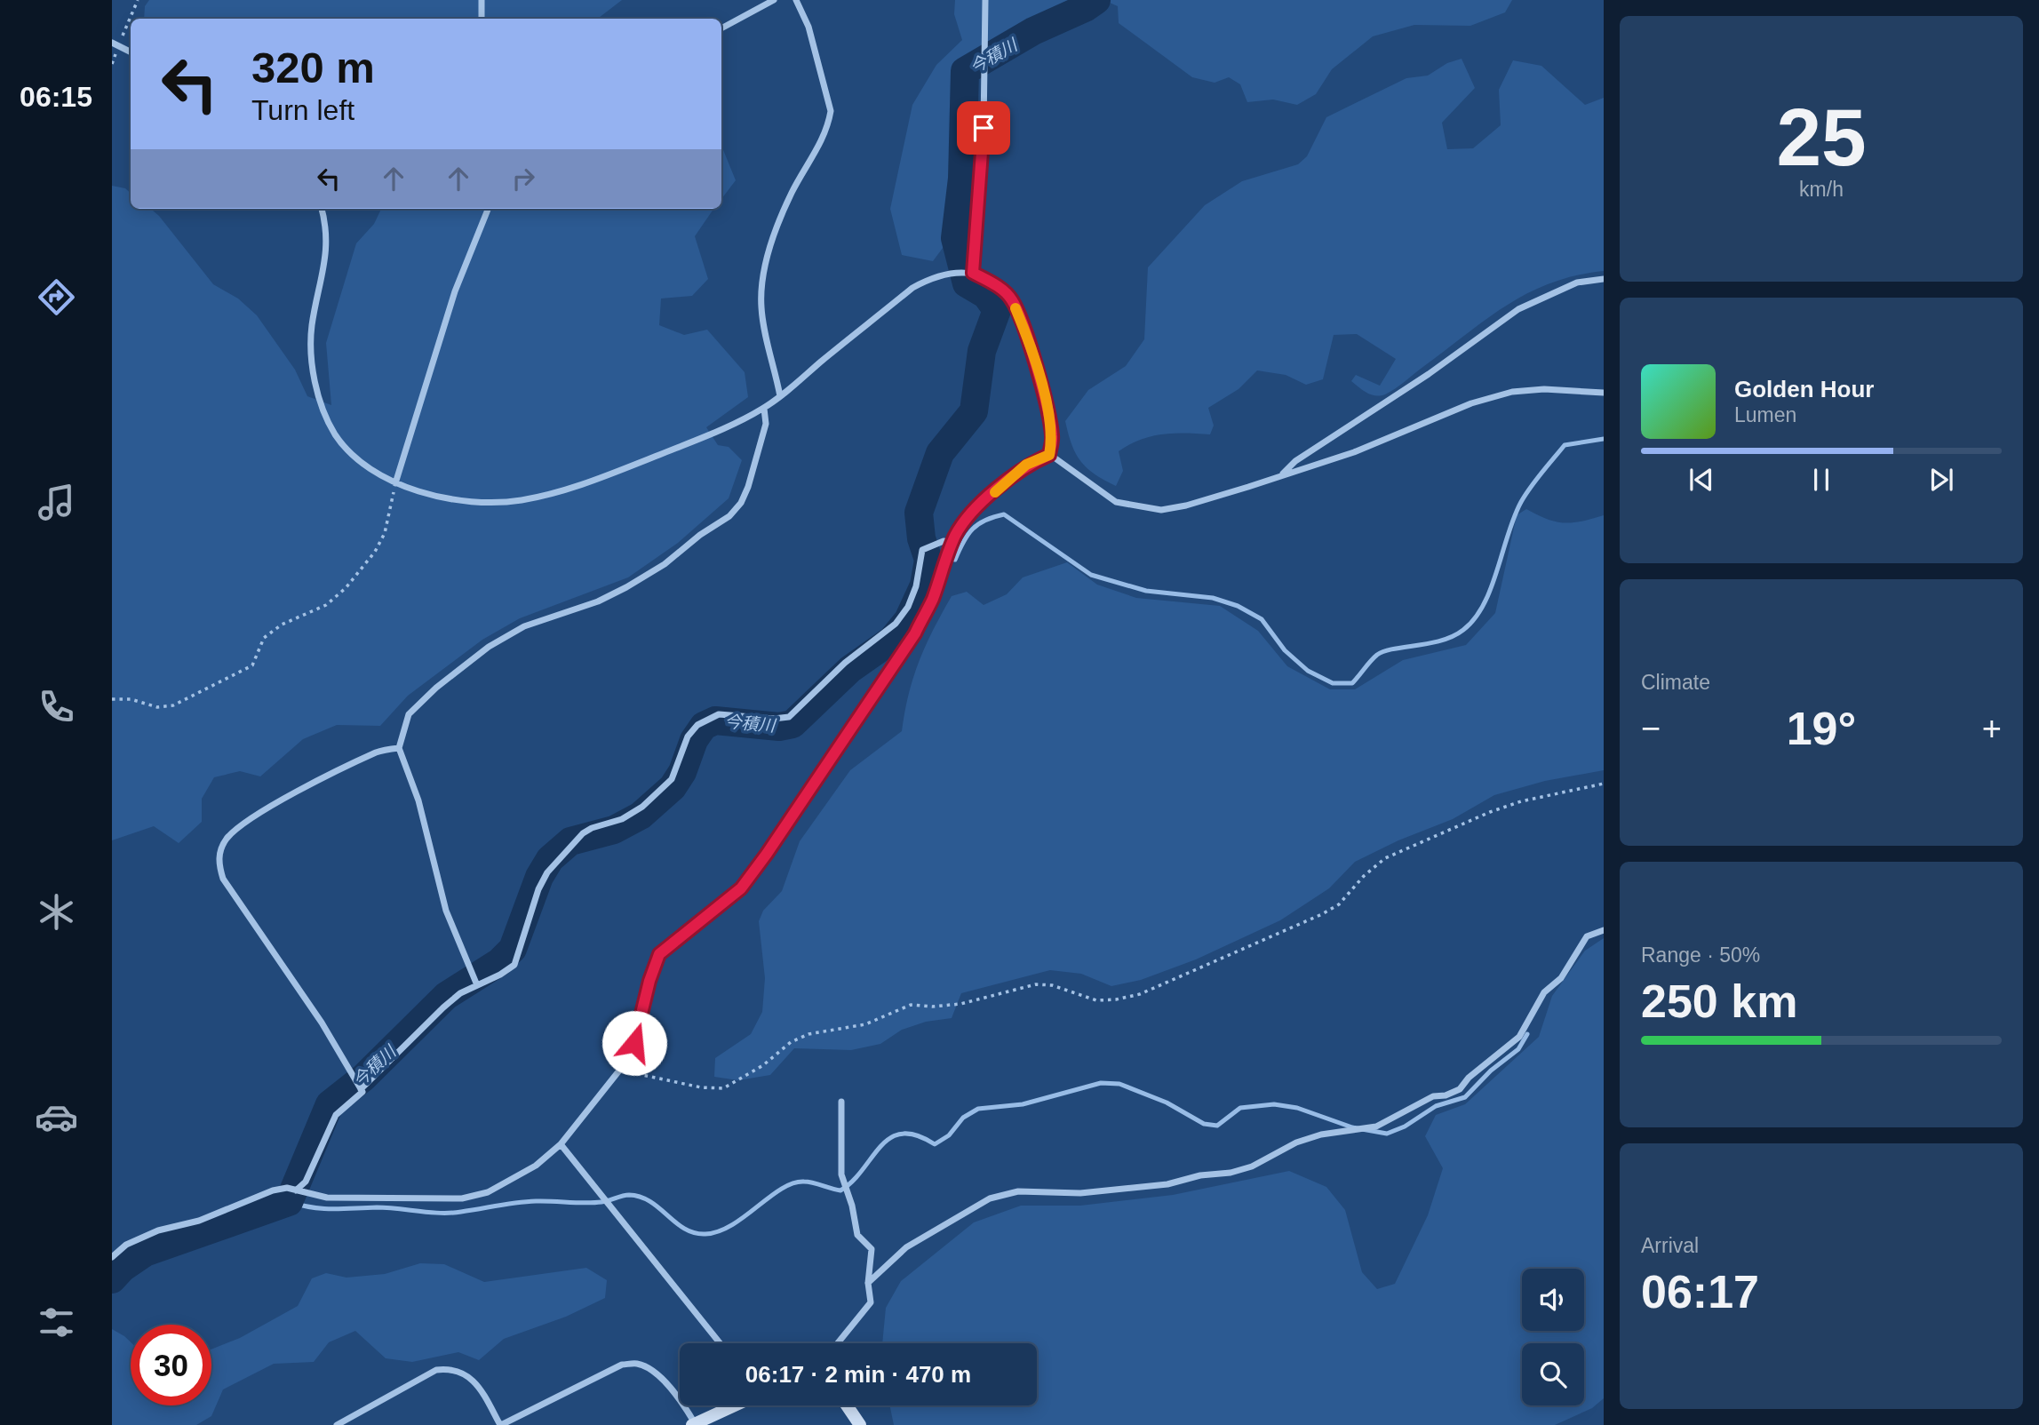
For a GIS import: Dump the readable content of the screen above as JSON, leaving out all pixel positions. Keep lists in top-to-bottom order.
{
  "water": ["今積川"],
  "page": {
    "tabs": "06:15",
    "tile": [
      ["25", "km/h"],
      "Climate",
      ["Range · 50%", "250 km"],
      ["Arrival", "06:17"]
    ],
    "turn": ["320 m", "Turn left"],
    "song": ["Golden Hour", "Lumen"],
    "heat": ["−", "19°", "+"],
    "limit": "30",
    "trip": "06:17 · 2 min · 470 m"
  }
}
